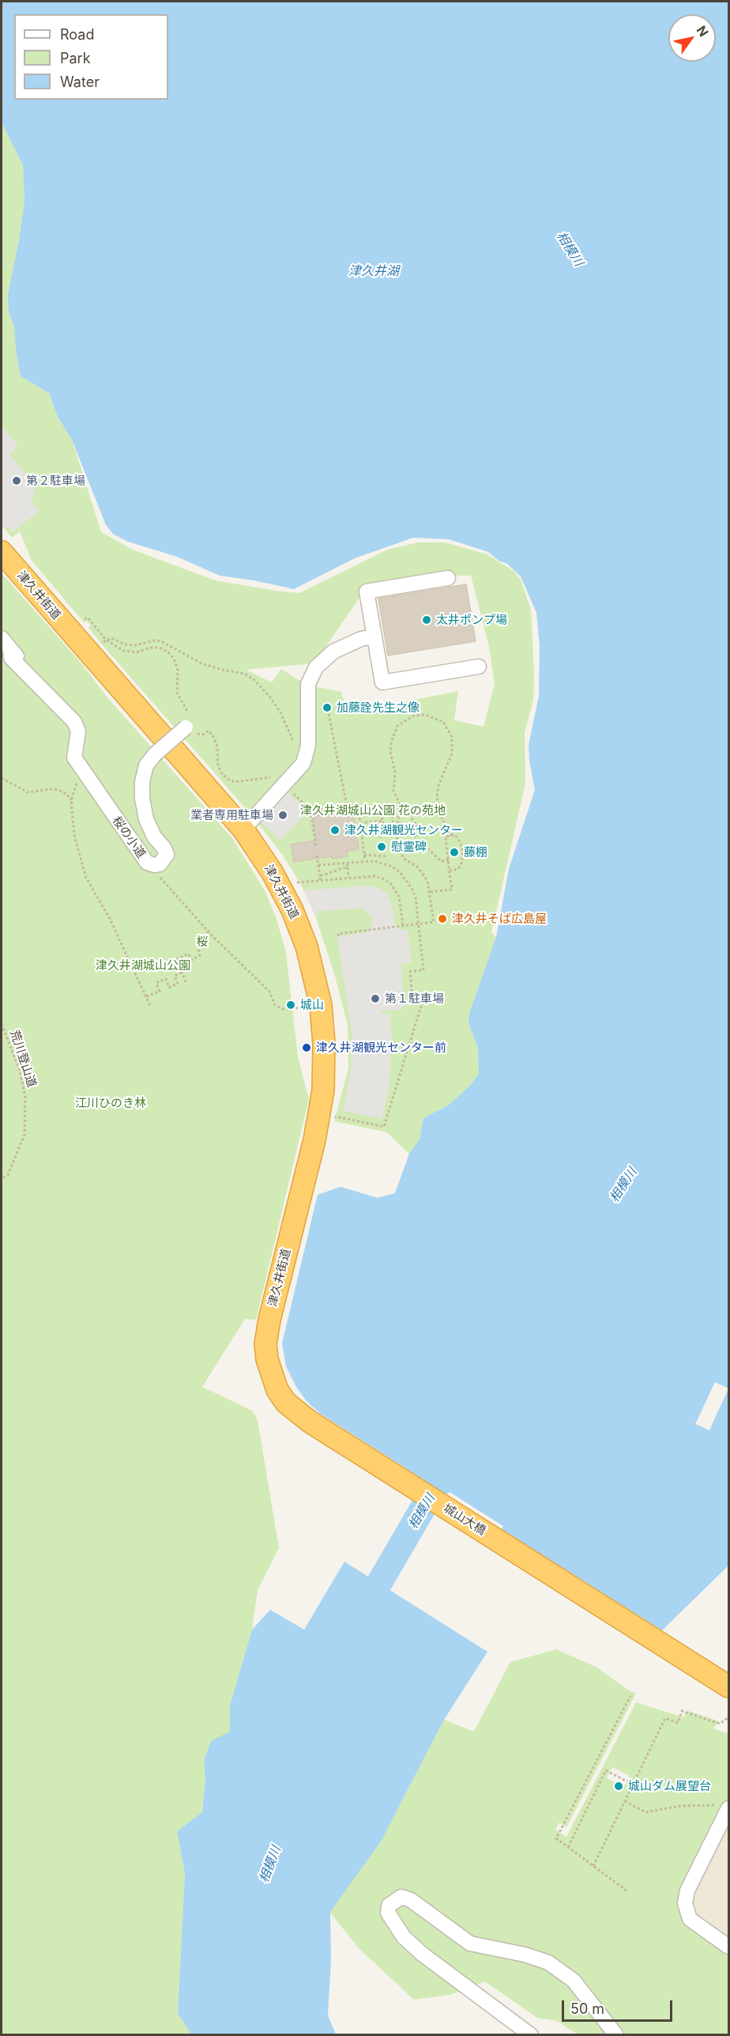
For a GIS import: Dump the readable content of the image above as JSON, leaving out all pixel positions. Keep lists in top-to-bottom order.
{
  "streets": {
    "highway": ["津久井街道", "城山大橋"],
    "street": ["桜の小道"],
    "path": ["荒川登山道"]
  },
  "crossings": [
    ["津久井街道", "城山大橋"]
  ],
  "water": ["相模川", "津久井湖"],
  "parks": [
    "津久井湖城山公園 花の苑地",
    "桜",
    "津久井湖城山公園",
    "江川ひのき林"
  ],
  "places": [
    "第２駐車場",
    "太井ポンプ場",
    "加藤詮先生之像",
    "業者専用駐車場",
    "津久井湖観光センター",
    "慰霊碑",
    "藤棚",
    "津久井そば広島屋",
    "第１駐車場",
    "城山",
    "津久井湖観光センター前",
    "城山ダム展望台"
  ],
  "legend": ["Road", "Park", "Water"],
  "scale_bar": "50 m",
  "north": "top right"
}
